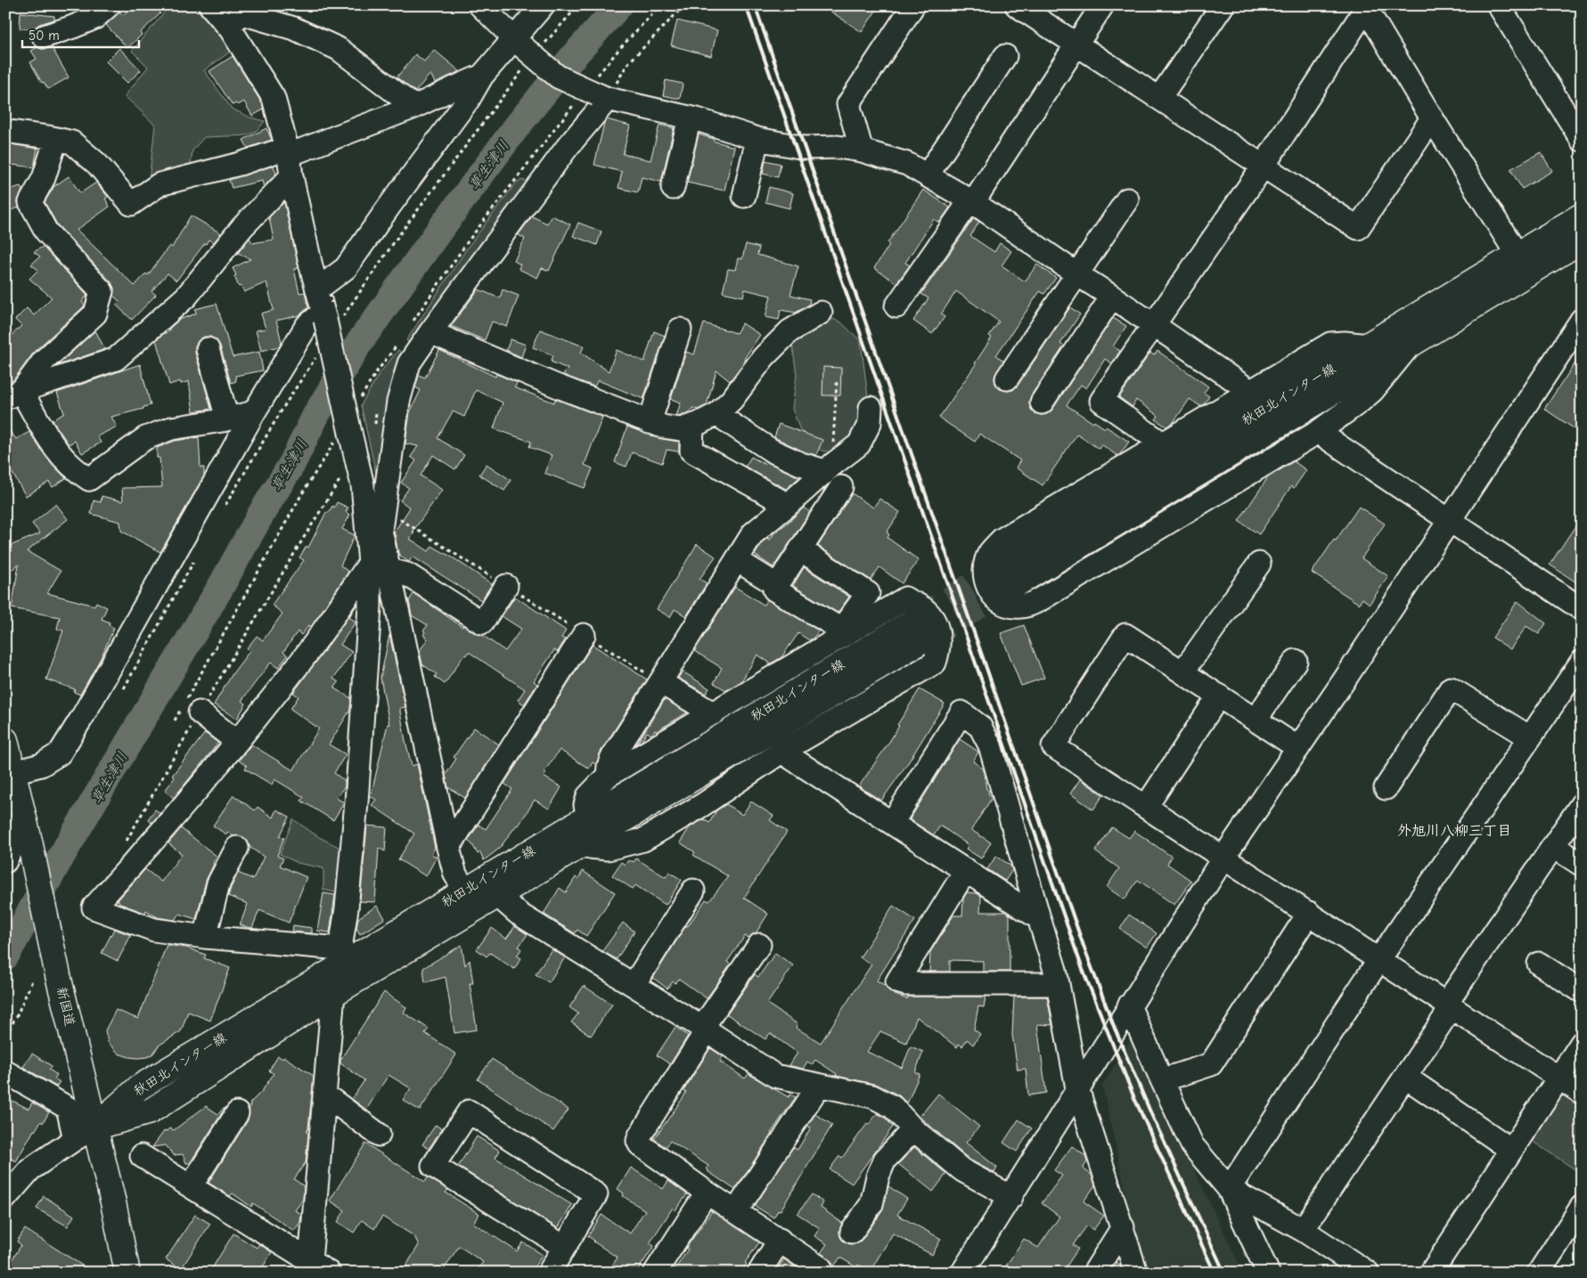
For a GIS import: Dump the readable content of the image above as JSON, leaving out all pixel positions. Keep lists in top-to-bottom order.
{
  "streets": {
    "main road": ["秋田北インター線", "新国道"]
  },
  "crossings": [
    ["秋田北インター線", "新国道"]
  ],
  "districts": ["外旭川八柳三丁目"],
  "water": ["草生津川"],
  "scale_bar": "50 m"
}
